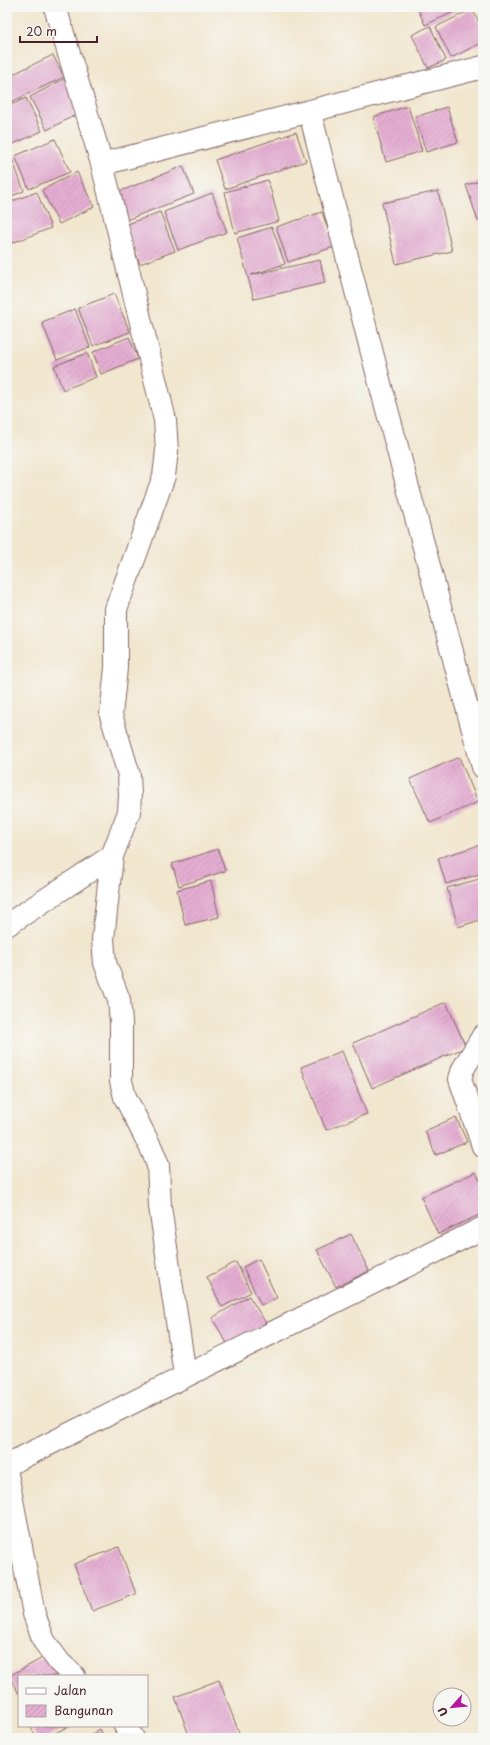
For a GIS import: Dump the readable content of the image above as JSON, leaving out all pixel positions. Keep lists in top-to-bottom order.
{
  "legend": ["Jalan", "Bangunan"],
  "scale_bar": "20 m",
  "north": "bottom left"
}
